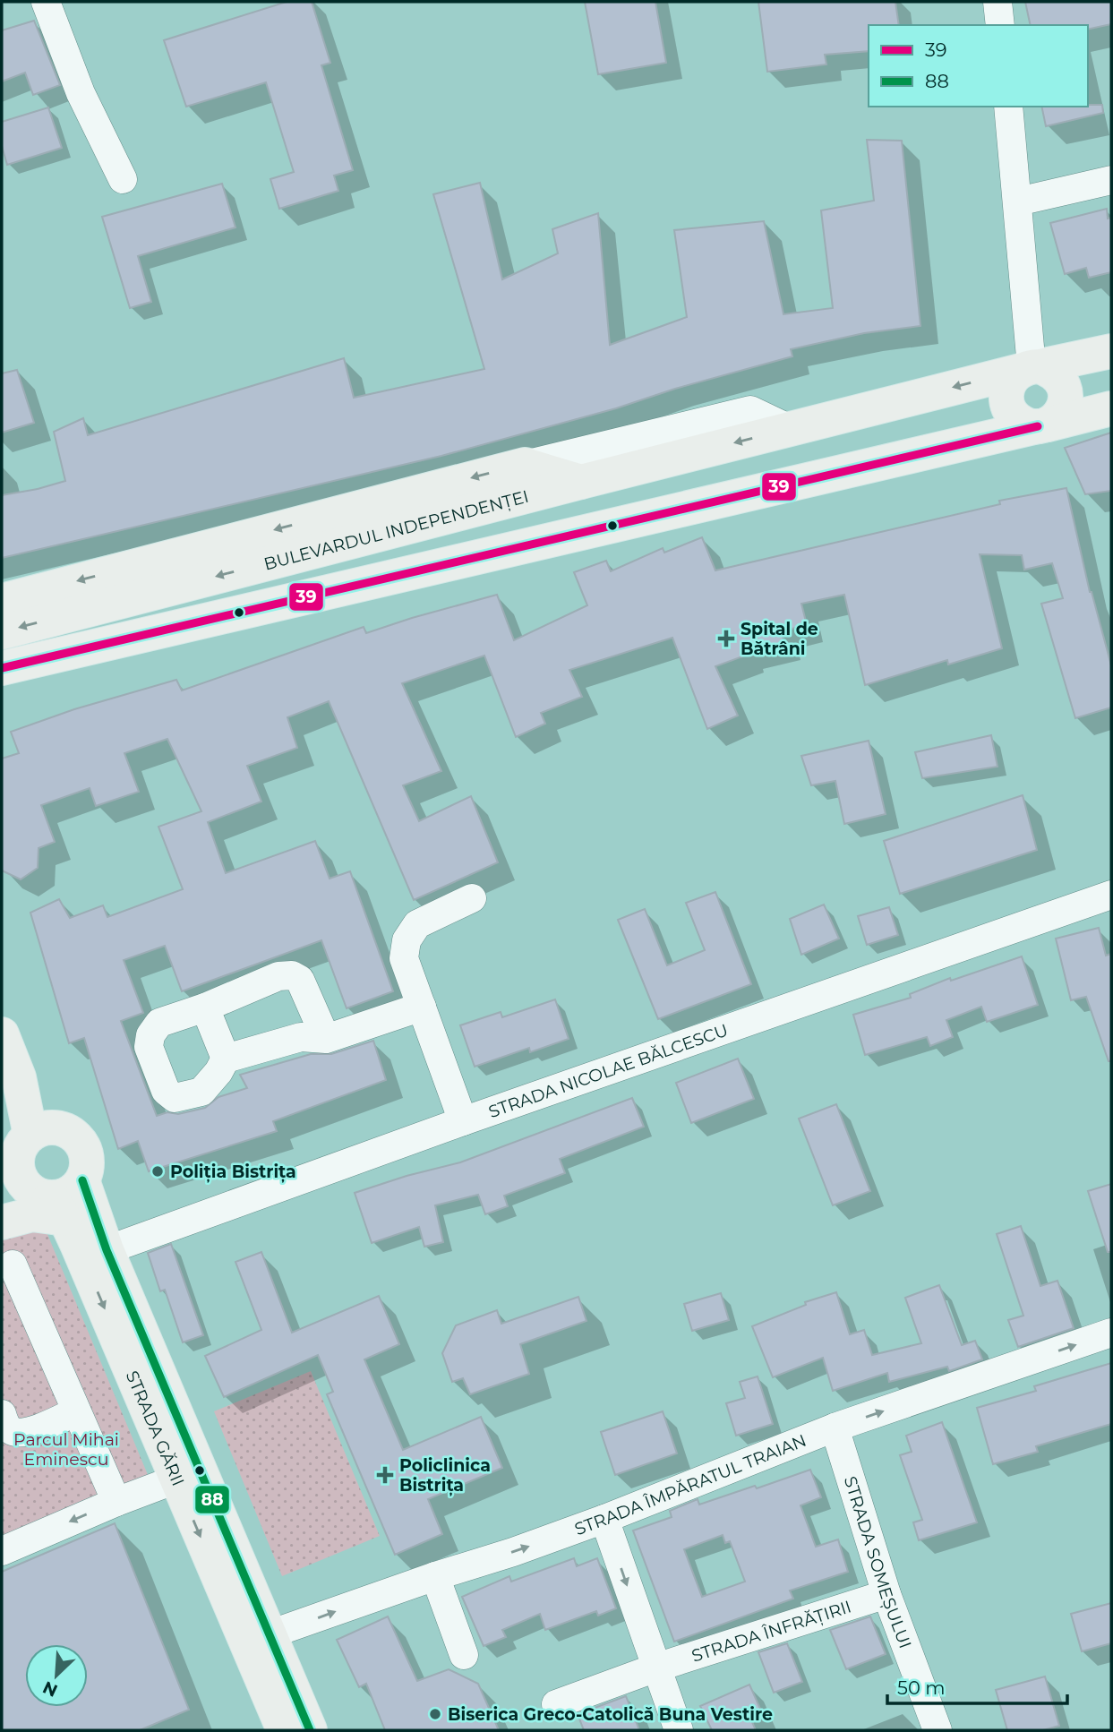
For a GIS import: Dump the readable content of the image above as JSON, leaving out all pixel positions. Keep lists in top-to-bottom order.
{
  "streets": {
    "main road": ["BULEVARDUL INDEPENDENȚEI", "STRADA GĂRII"],
    "street": [
      "STRADA NICOLAE BĂLCESCU",
      "STRADA ÎMPĂRATUL TRAIAN",
      "STRADA SOMEȘULUI",
      "STRADA ÎNFRĂȚIRII"
    ]
  },
  "crossings": [
    ["STRADA NICOLAE BĂLCESCU", "STRADA GĂRII"],
    ["STRADA GĂRII", "STRADA ÎMPĂRATUL TRAIAN"],
    ["STRADA ÎMPĂRATUL TRAIAN", "STRADA SOMEȘULUI"],
    ["STRADA SOMEȘULUI", "STRADA ÎNFRĂȚIRII"]
  ],
  "one_way": ["STRADA ÎMPĂRATUL TRAIAN"],
  "parks": ["Parcul Mihai Eminescu"],
  "places": {
    "health": ["Spital de Bătrâni", "Policlinica Bistrița"],
    "other": ["Poliția Bistrița", "Biserica Greco-Catolică Buna Vestire"]
  },
  "lines": ["transit line 39", "transit line 88"],
  "legend": ["39", "88"],
  "scale_bar": "50 m",
  "north": "bottom left"
}
